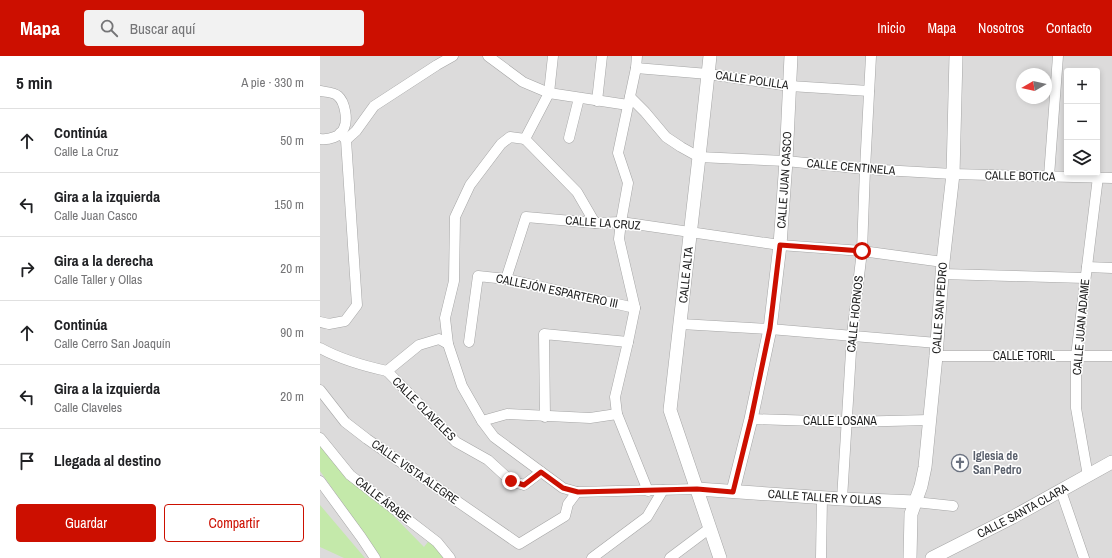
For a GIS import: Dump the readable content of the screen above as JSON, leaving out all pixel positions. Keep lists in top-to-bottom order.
{
  "streets": {
    "street": [
      "CALLE POLILLA",
      "CALLE CENTINELA",
      "CALLE BOTICA",
      "CALLE JUAN CASCO",
      "CALLE LA CRUZ",
      "CALLE ALTA",
      "CALLEJÓN ESPARTERO III",
      "CALLE SAN PEDRO",
      "CALLE HORNOS",
      "CALLE JUAN ADAME",
      "CALLE TORIL",
      "CALLE CLAVELES",
      "CALLE LOSANA",
      "CALLE VISTA ALEGRE",
      "CALLE TALLER Y OLLAS",
      "CALLE ÁRABE",
      "CALLE SANTA CLARA"
    ]
  },
  "crossings": [
    ["CALLE POLILLA", "CALLE JUAN CASCO"],
    ["CALLE POLILLA", "CALLE ALTA"],
    ["CALLE POLILLA", "CALLE HORNOS"],
    ["CALLE CENTINELA", "CALLE BOTICA"],
    ["CALLE CENTINELA", "CALLE JUAN CASCO"],
    ["CALLE CENTINELA", "CALLE ALTA"],
    ["CALLE CENTINELA", "CALLE SAN PEDRO"],
    ["CALLE CENTINELA", "CALLE HORNOS"],
    ["CALLE BOTICA", "CALLE SAN PEDRO"],
    ["CALLE BOTICA", "CALLE JUAN ADAME"],
    ["CALLE JUAN CASCO", "CALLE LA CRUZ"],
    ["CALLE JUAN CASCO", "CALLE TORIL"],
    ["CALLE JUAN CASCO", "CALLE LOSANA"],
    ["CALLE JUAN CASCO", "CALLE TALLER Y OLLAS"],
    ["CALLE LA CRUZ", "CALLE ALTA"],
    ["CALLE LA CRUZ", "CALLEJÓN ESPARTERO III"],
    ["CALLE LA CRUZ", "CALLE SAN PEDRO"],
    ["CALLE LA CRUZ", "CALLE HORNOS"],
    ["CALLE LA CRUZ", "CALLE JUAN ADAME"],
    ["CALLE ALTA", "CALLE TORIL"],
    ["CALLE ALTA", "CALLE TALLER Y OLLAS"],
    ["CALLE SAN PEDRO", "CALLE TORIL"],
    ["CALLE SAN PEDRO", "CALLE LOSANA"],
    ["CALLE SAN PEDRO", "CALLE TALLER Y OLLAS"],
    ["CALLE HORNOS", "CALLE TORIL"],
    ["CALLE HORNOS", "CALLE LOSANA"],
    ["CALLE HORNOS", "CALLE TALLER Y OLLAS"],
    ["CALLE JUAN ADAME", "CALLE TORIL"],
    ["CALLE JUAN ADAME", "CALLE SANTA CLARA"]
  ],
  "places": {
    "church": ["Iglesia de San Pedro"]
  },
  "north": "left",
  "page": {
    "header": "Mapa",
    "search": "Buscar aquí",
    "nav": [
      "Inicio",
      "Mapa",
      "Nosotros",
      "Contacto"
    ],
    "heading": ["5 min", "A pie · 330 m"],
    "map_buttons": ["+", "−"],
    "list": [
      ["Continúa", "Calle La Cruz", "50 m"],
      ["Gira a la izquierda", "Calle Juan Casco", "150 m"],
      ["Gira a la derecha", "Calle Taller y Ollas", "20 m"],
      ["Continúa", "Calle Cerro San Joaquín", "90 m"],
      ["Gira a la izquierda", "Calle Claveles", "20 m"],
      "Llegada al destino"
    ],
    "buttons": ["Guardar", "Compartir"]
  }
}
